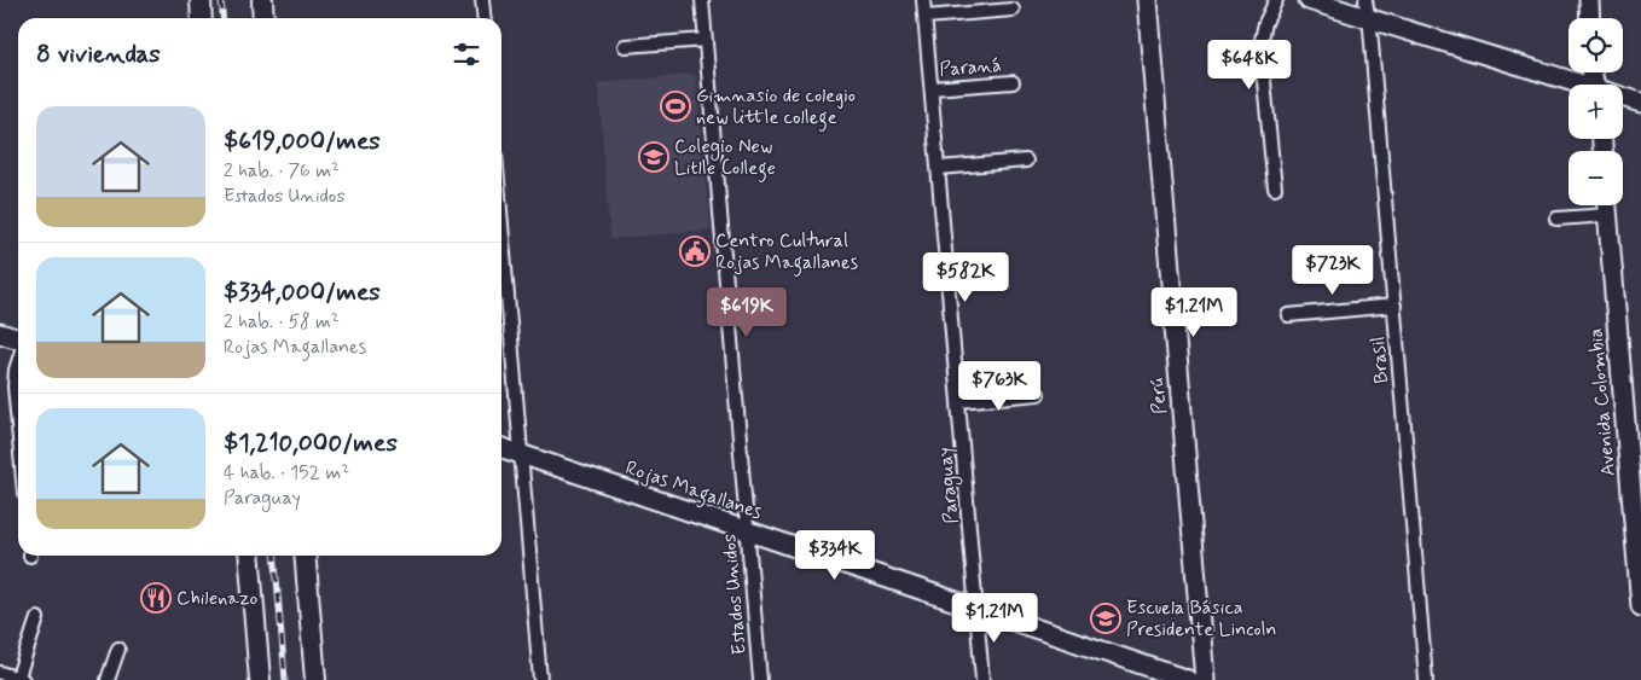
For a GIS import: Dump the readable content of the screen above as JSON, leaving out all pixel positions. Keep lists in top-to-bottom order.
{
  "streets": {
    "main road": ["Perú", "Avenida Colombia", "Rojas Magallanes"],
    "street": [
      "Paraná",
      "Brasil",
      "Paraguay",
      "Estados Unidos"
    ]
  },
  "crossings": [
    ["Paraná", "Paraguay"],
    ["Paraguay", "Rojas Magallanes"],
    ["Rojas Magallanes", "Estados Unidos"]
  ],
  "places": {
    "sports": ["Gimnasio de colegio new little college"],
    "school or university": ["Colegio New Litlle College", "Escuela Básica Presidente Lincoln"],
    "public building": ["Centro Cultural Rojas Magallanes"],
    "restaurant": ["Chilenazo"]
  },
  "page": {
    "map_buttons": ["+", "−"],
    "heading": "8 viviendas",
    "price": [
      "$648K",
      "$723K",
      "$582K",
      "$619K",
      "$1.21M",
      "$763K",
      "$334K",
      "$1.21M"
    ],
    "list": [
      {
        "name": "$619,000/mes",
        "note": "2 hab. · 76 m² · Estados Unidos"
      },
      {
        "name": "$334,000/mes",
        "note": "2 hab. · 58 m² · Rojas Magallanes"
      },
      {
        "name": "$1,210,000/mes",
        "note": "4 hab. · 152 m² · Paraguay"
      }
    ]
  }
}
